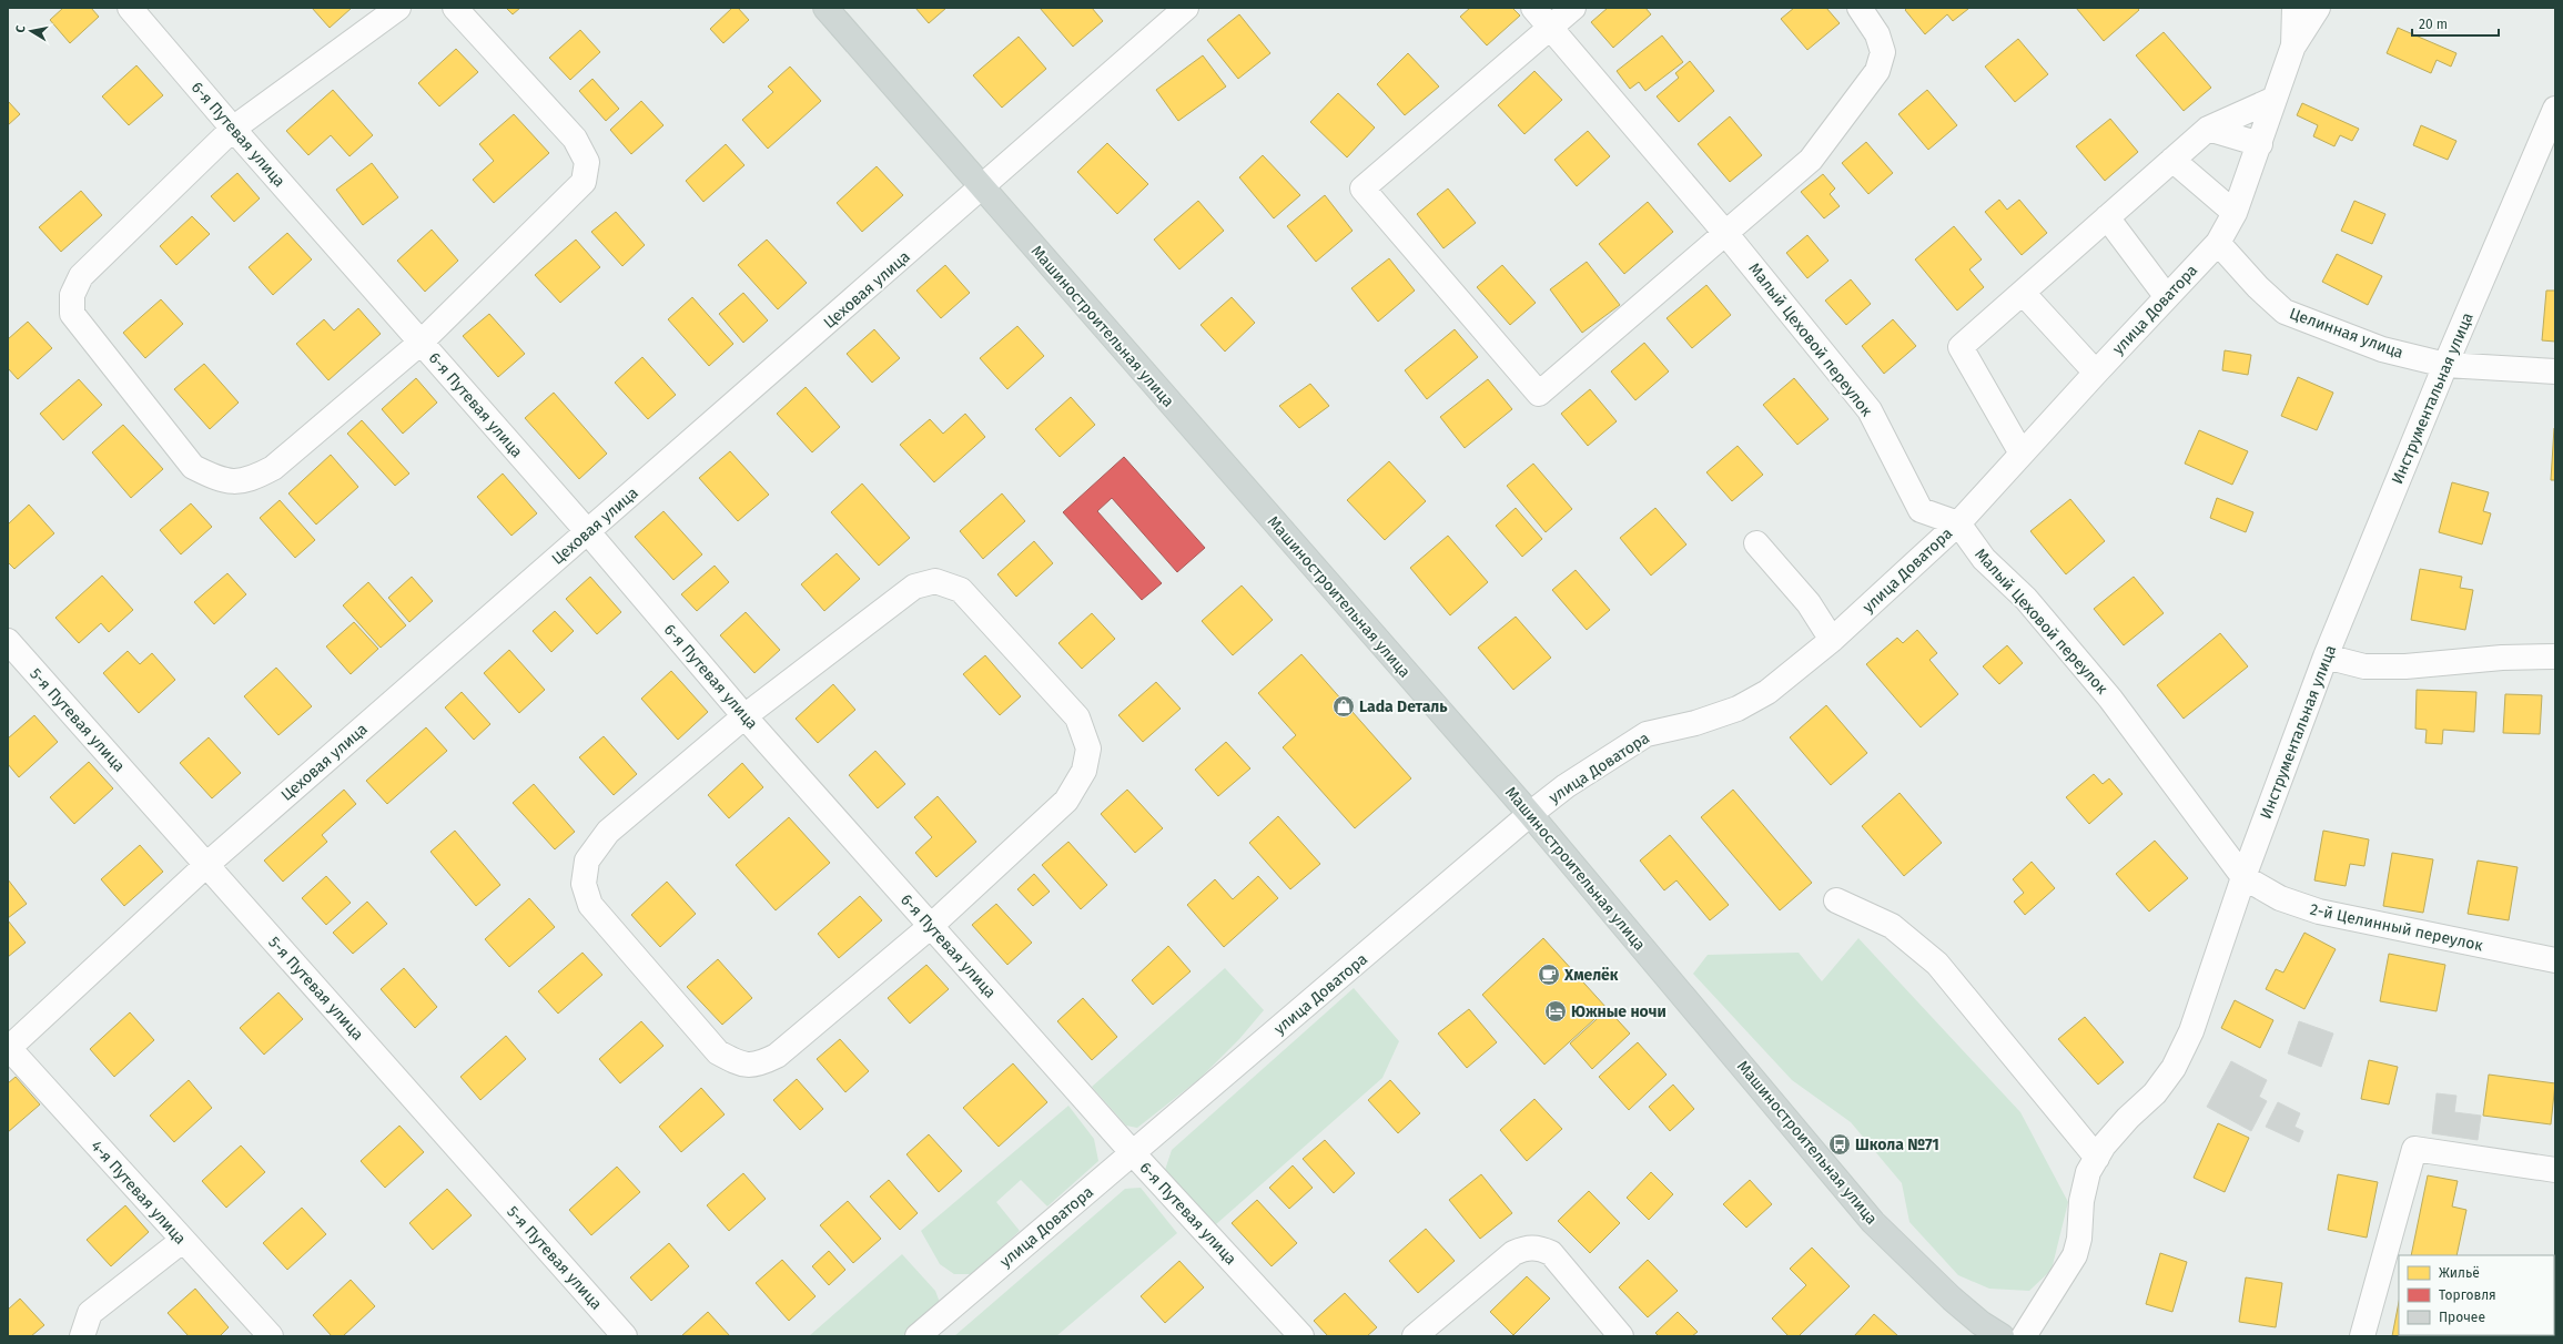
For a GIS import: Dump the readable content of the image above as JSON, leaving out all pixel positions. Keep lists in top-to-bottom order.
{
  "streets": {
    "main road": ["Машиностроительная улица"],
    "street": [
      "6-я Путевая улица",
      "Цеховая улица",
      "улица Доватора",
      "Целинная улица",
      "Малый Цеховой переулок",
      "Инструментальная улица",
      "5-я Путевая улица",
      "2-й Целинный переулок",
      "4-я Путевая улица"
    ]
  },
  "crossings": [
    ["6-я Путевая улица", "Цеховая улица"],
    ["6-я Путевая улица", "улица Доватора"],
    ["Цеховая улица", "Машиностроительная улица"],
    ["Цеховая улица", "5-я Путевая улица"],
    ["Цеховая улица", "4-я Путевая улица"],
    ["улица Доватора", "Машиностроительная улица"],
    ["улица Доватора", "Целинная улица"],
    ["улица Доватора", "Малый Цеховой переулок"],
    ["Целинная улица", "Инструментальная улица"],
    ["Малый Цеховой переулок", "Инструментальная улица"],
    ["Малый Цеховой переулок", "2-й Целинный переулок"],
    ["Инструментальная улица", "2-й Целинный переулок"]
  ],
  "places": {
    "shop": ["Lada Dеталь"],
    "cafe": ["Хмелёк"],
    "hotel": ["Южные ночи"],
    "bus stop": ["Школа №71"]
  },
  "legend": ["Жильё", "Торговля", "Прочее"],
  "scale_bar": "20 m",
  "north": "left"
}
